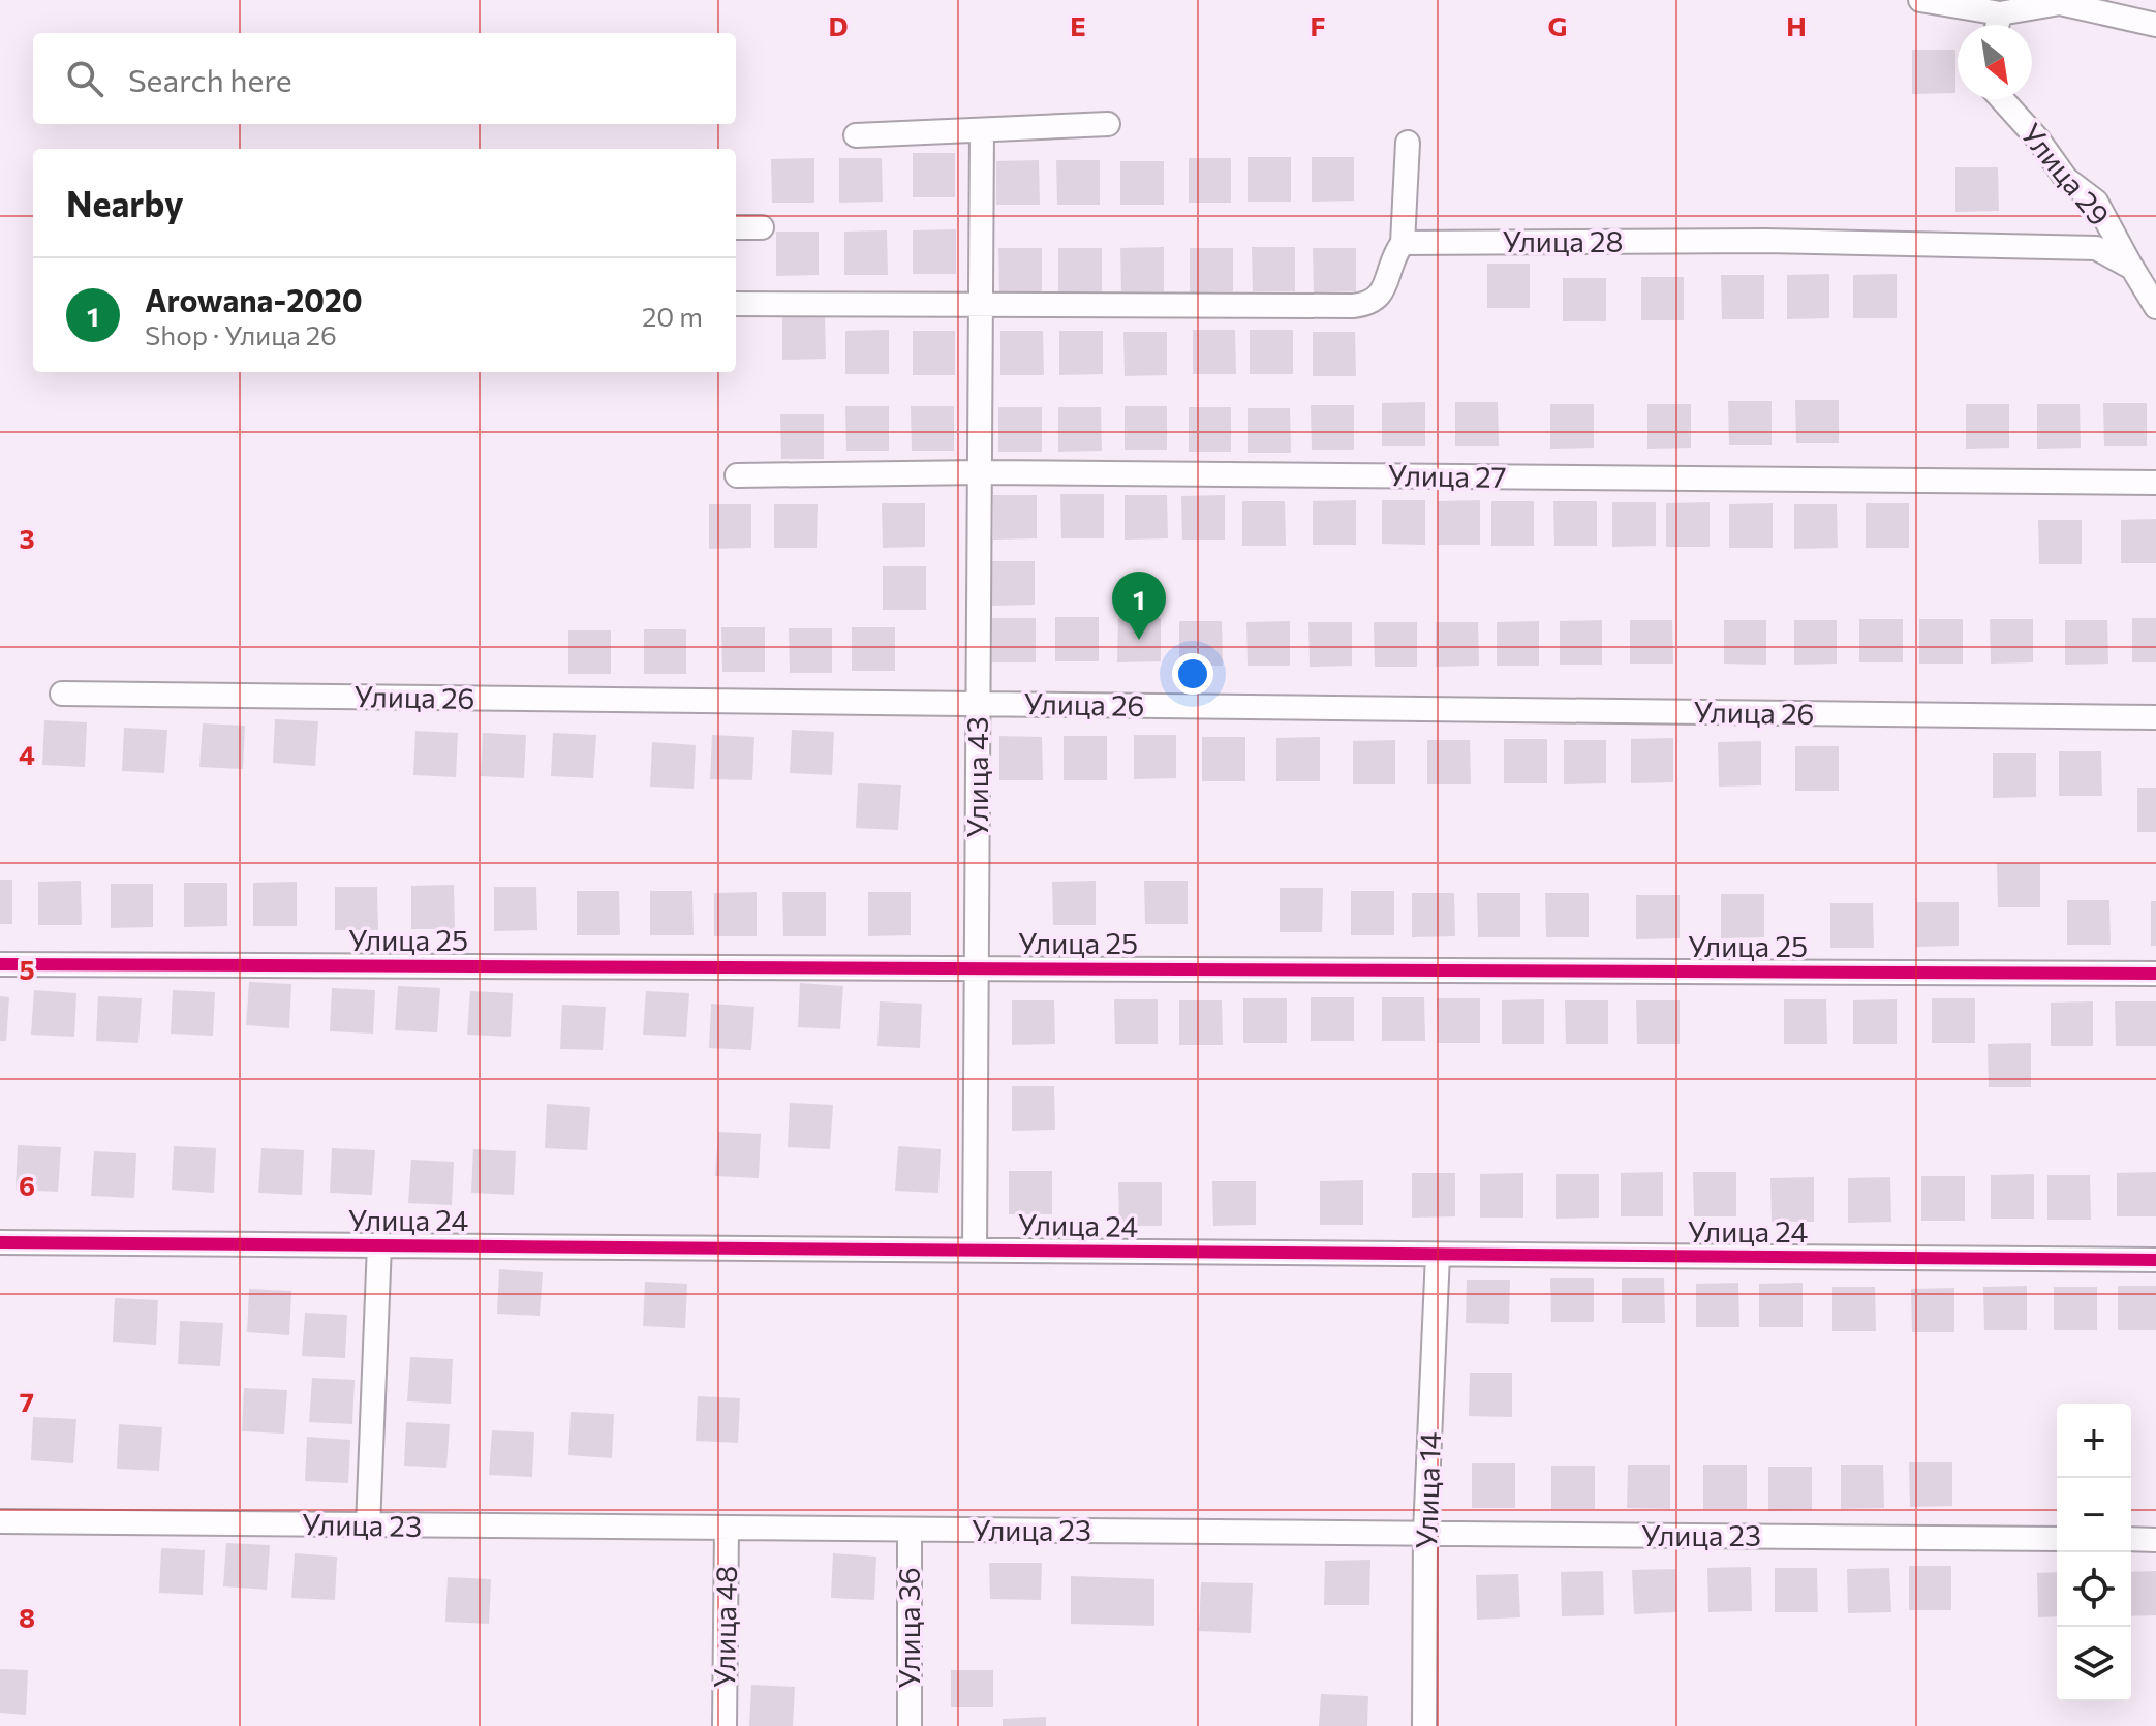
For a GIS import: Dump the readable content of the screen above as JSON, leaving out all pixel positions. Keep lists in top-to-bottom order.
{
  "streets": {
    "street": [
      "Улица 29",
      "Улица 28",
      "Улица 27",
      "Улица 26",
      "Улица 43",
      "Улица 25",
      "Улица 24",
      "Улица 14",
      "Улица 23",
      "Улица 48",
      "Улица 36"
    ]
  },
  "crossings": [
    ["Улица 29", "Улица 28"],
    ["Улица 27", "Улица 43"],
    ["Улица 26", "Улица 43"],
    ["Улица 43", "Улица 25"],
    ["Улица 43", "Улица 24"],
    ["Улица 24", "Улица 14"],
    ["Улица 14", "Улица 23"],
    ["Улица 23", "Улица 48"],
    ["Улица 23", "Улица 36"]
  ],
  "north": "bottom right",
  "page": {
    "search": "Search here",
    "heading": "Nearby",
    "list": [
      {
        "mark": "1",
        "name": "Arowana-2020",
        "note": "Shop · Улица 26",
        "value": "20 m"
      }
    ],
    "pins": "1",
    "map_buttons": ["+", "−"]
  },
  "grid": {
    "columns": [
      "D",
      "E",
      "F",
      "G",
      "H"
    ],
    "rows": [
      "3",
      "4",
      "5",
      "6",
      "7",
      "8"
    ]
  }
}
